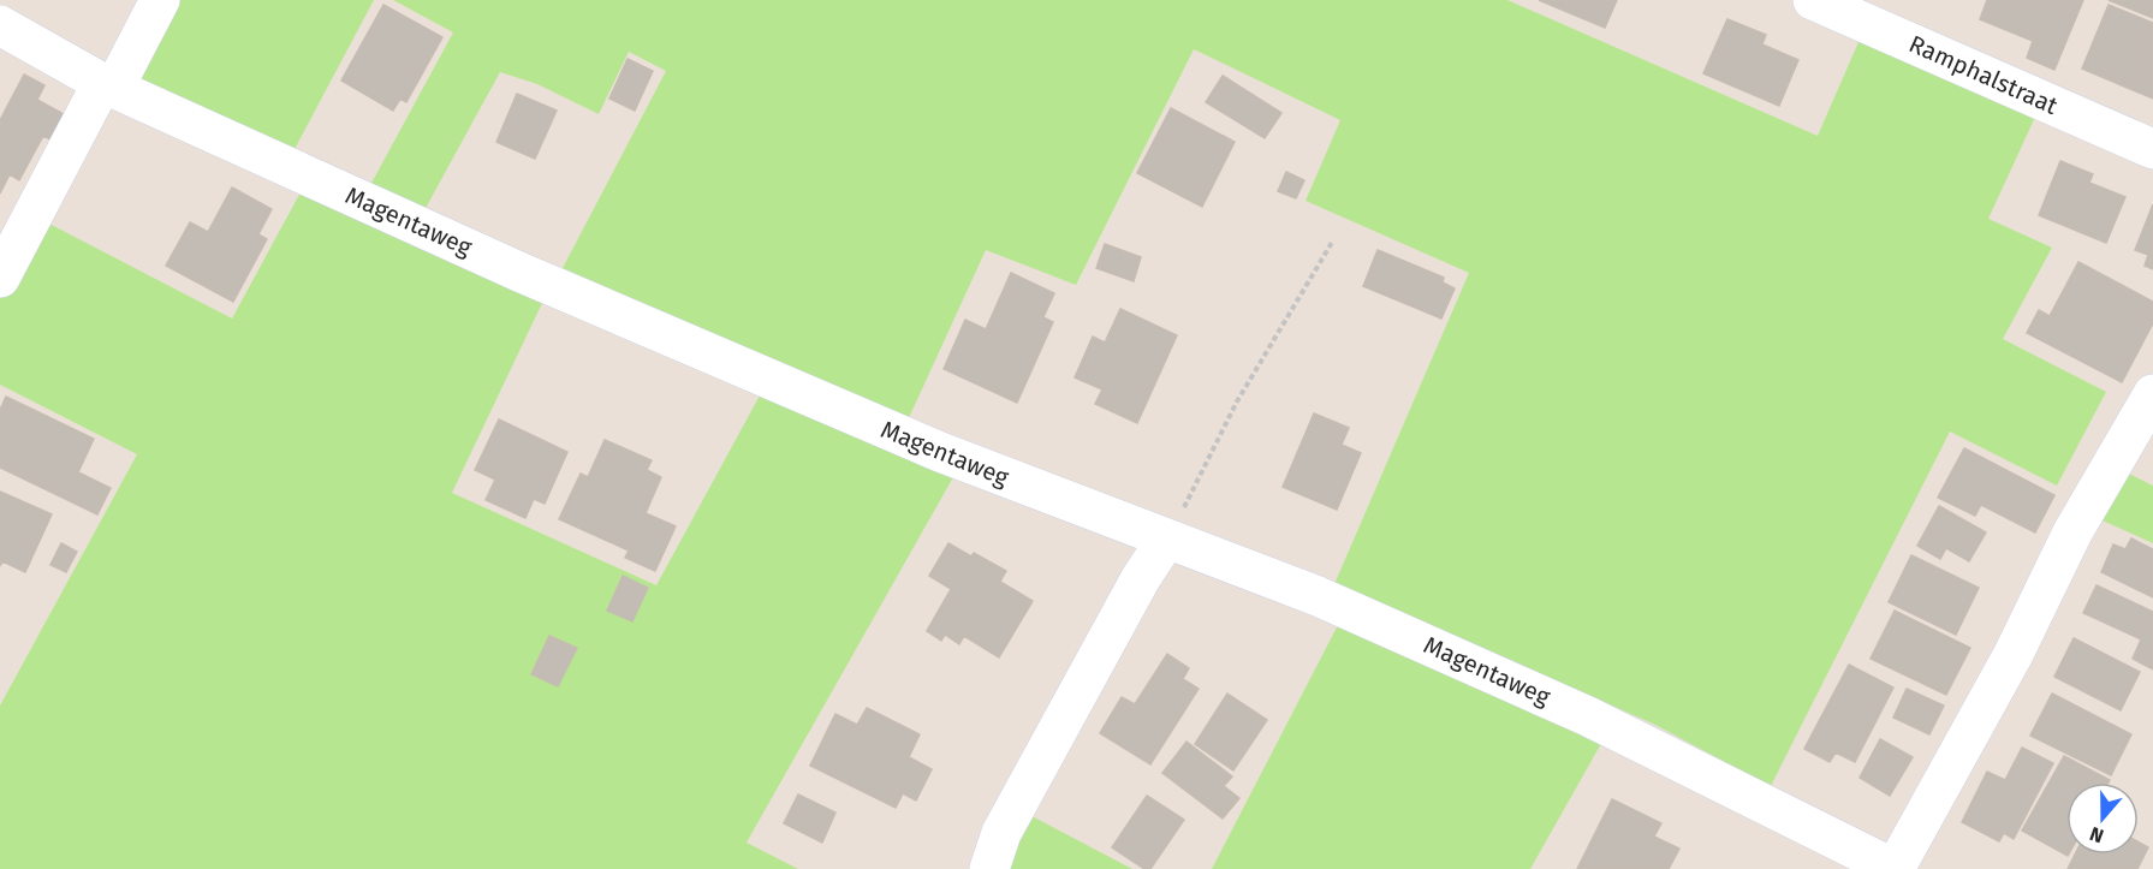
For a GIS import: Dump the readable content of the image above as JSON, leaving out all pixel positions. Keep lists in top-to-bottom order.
{
  "streets": {
    "street": ["Ramphalstraat", "Magentaweg"]
  },
  "north": "bottom"
}
